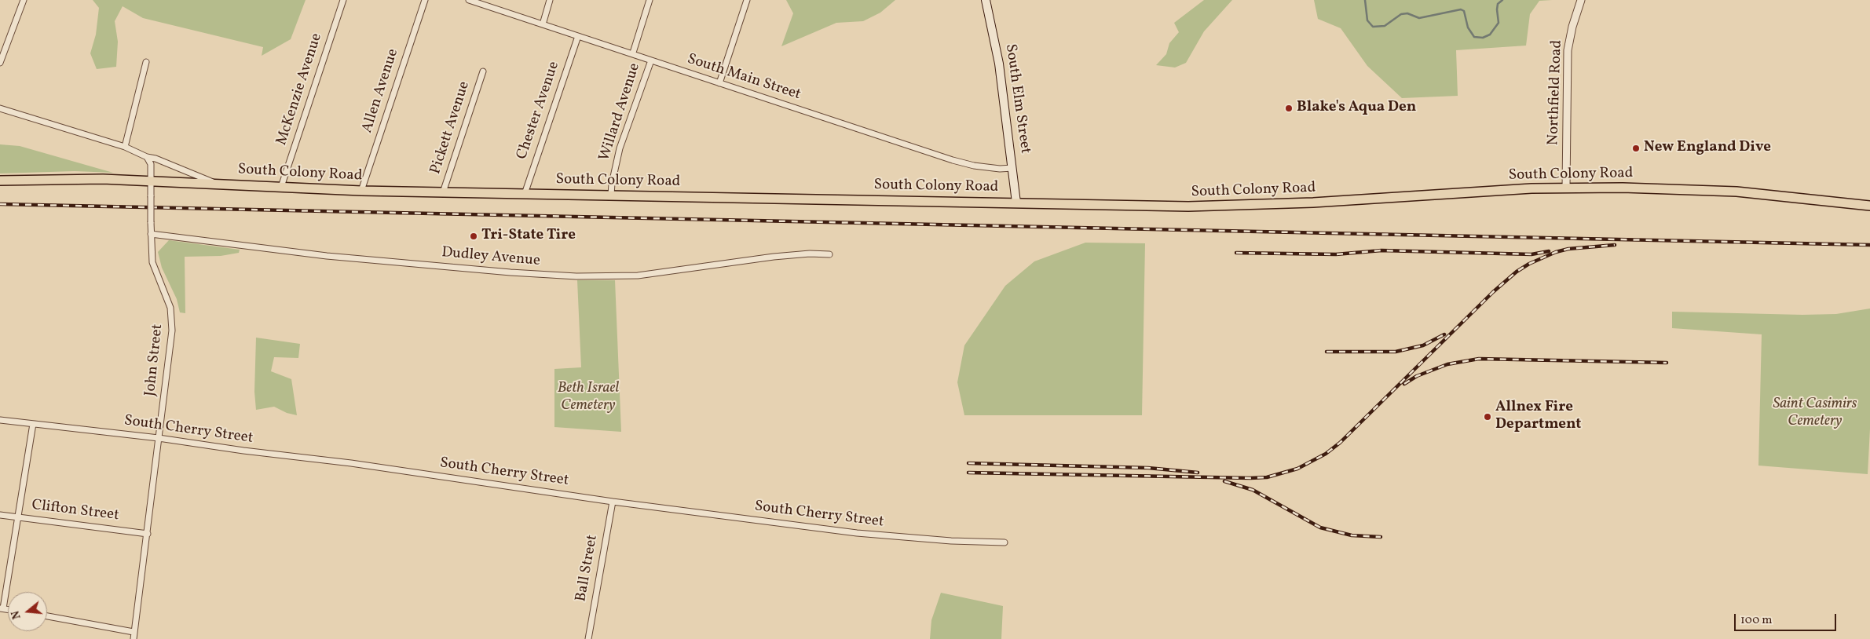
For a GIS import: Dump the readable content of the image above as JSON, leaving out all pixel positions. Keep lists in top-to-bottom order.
{
  "streets": {
    "main road": ["South Elm Street", "South Colony Road"],
    "street": [
      "South Main Street",
      "McKenzie Avenue",
      "Allen Avenue",
      "Northfield Road",
      "Chester Avenue",
      "Willard Avenue",
      "Pickett Avenue",
      "Dudley Avenue",
      "John Street",
      "South Cherry Street",
      "Clifton Street",
      "Ball Street"
    ]
  },
  "crossings": [
    ["South Main Street", "South Elm Street"],
    ["South Main Street", "Chester Avenue"],
    ["South Main Street", "Willard Avenue"],
    ["McKenzie Avenue", "South Colony Road"],
    ["Allen Avenue", "South Colony Road"],
    ["Northfield Road", "South Colony Road"],
    ["South Elm Street", "South Colony Road"],
    ["Chester Avenue", "South Colony Road"],
    ["Willard Avenue", "South Colony Road"],
    ["Pickett Avenue", "South Colony Road"],
    ["South Colony Road", "John Street"],
    ["Dudley Avenue", "John Street"],
    ["John Street", "South Cherry Street"],
    ["John Street", "Clifton Street"],
    ["South Cherry Street", "Ball Street"]
  ],
  "parks": ["Beth Israel Cemetery", "Saint Casimirs Cemetery"],
  "places": [
    "Blake's Aqua Den",
    "New England Dive",
    "Tri-State Tire",
    "Allnex Fire Department"
  ],
  "scale_bar": "100 m",
  "north": "left"
}
